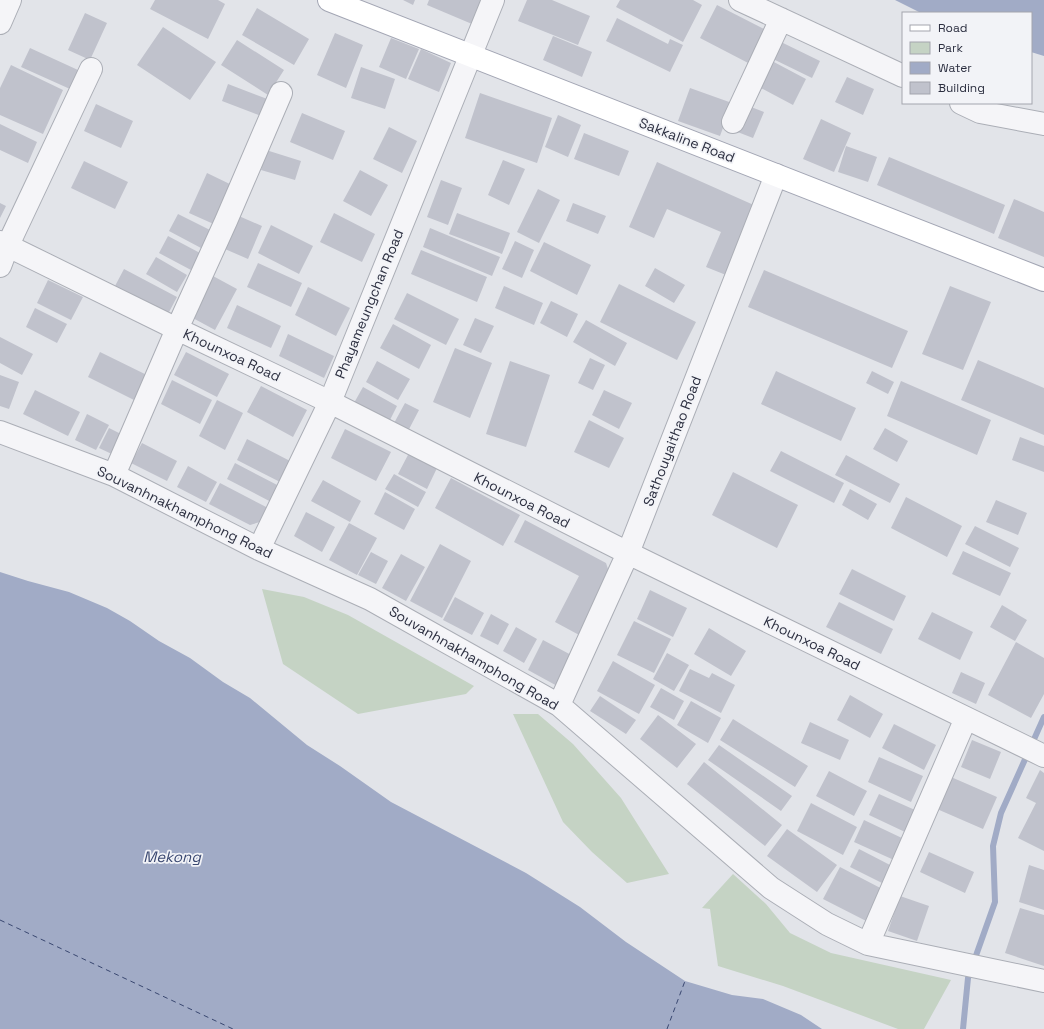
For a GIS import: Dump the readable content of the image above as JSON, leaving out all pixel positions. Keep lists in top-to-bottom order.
{
  "streets": {
    "main road": ["Sakkaline Road"],
    "street": [
      "Phayameungchan Road",
      "Khounxoa Road",
      "Sathouyaithao Road",
      "Souvanhnakhamphong Road"
    ]
  },
  "crossings": [
    ["Sakkaline Road", "Phayameungchan Road"],
    ["Sakkaline Road", "Sathouyaithao Road"],
    ["Phayameungchan Road", "Khounxoa Road"],
    ["Phayameungchan Road", "Souvanhnakhamphong Road"],
    ["Khounxoa Road", "Sathouyaithao Road"],
    ["Sathouyaithao Road", "Souvanhnakhamphong Road"]
  ],
  "water": ["Mekong"],
  "legend": [
    "Road",
    "Park",
    "Water",
    "Building"
  ]
}
